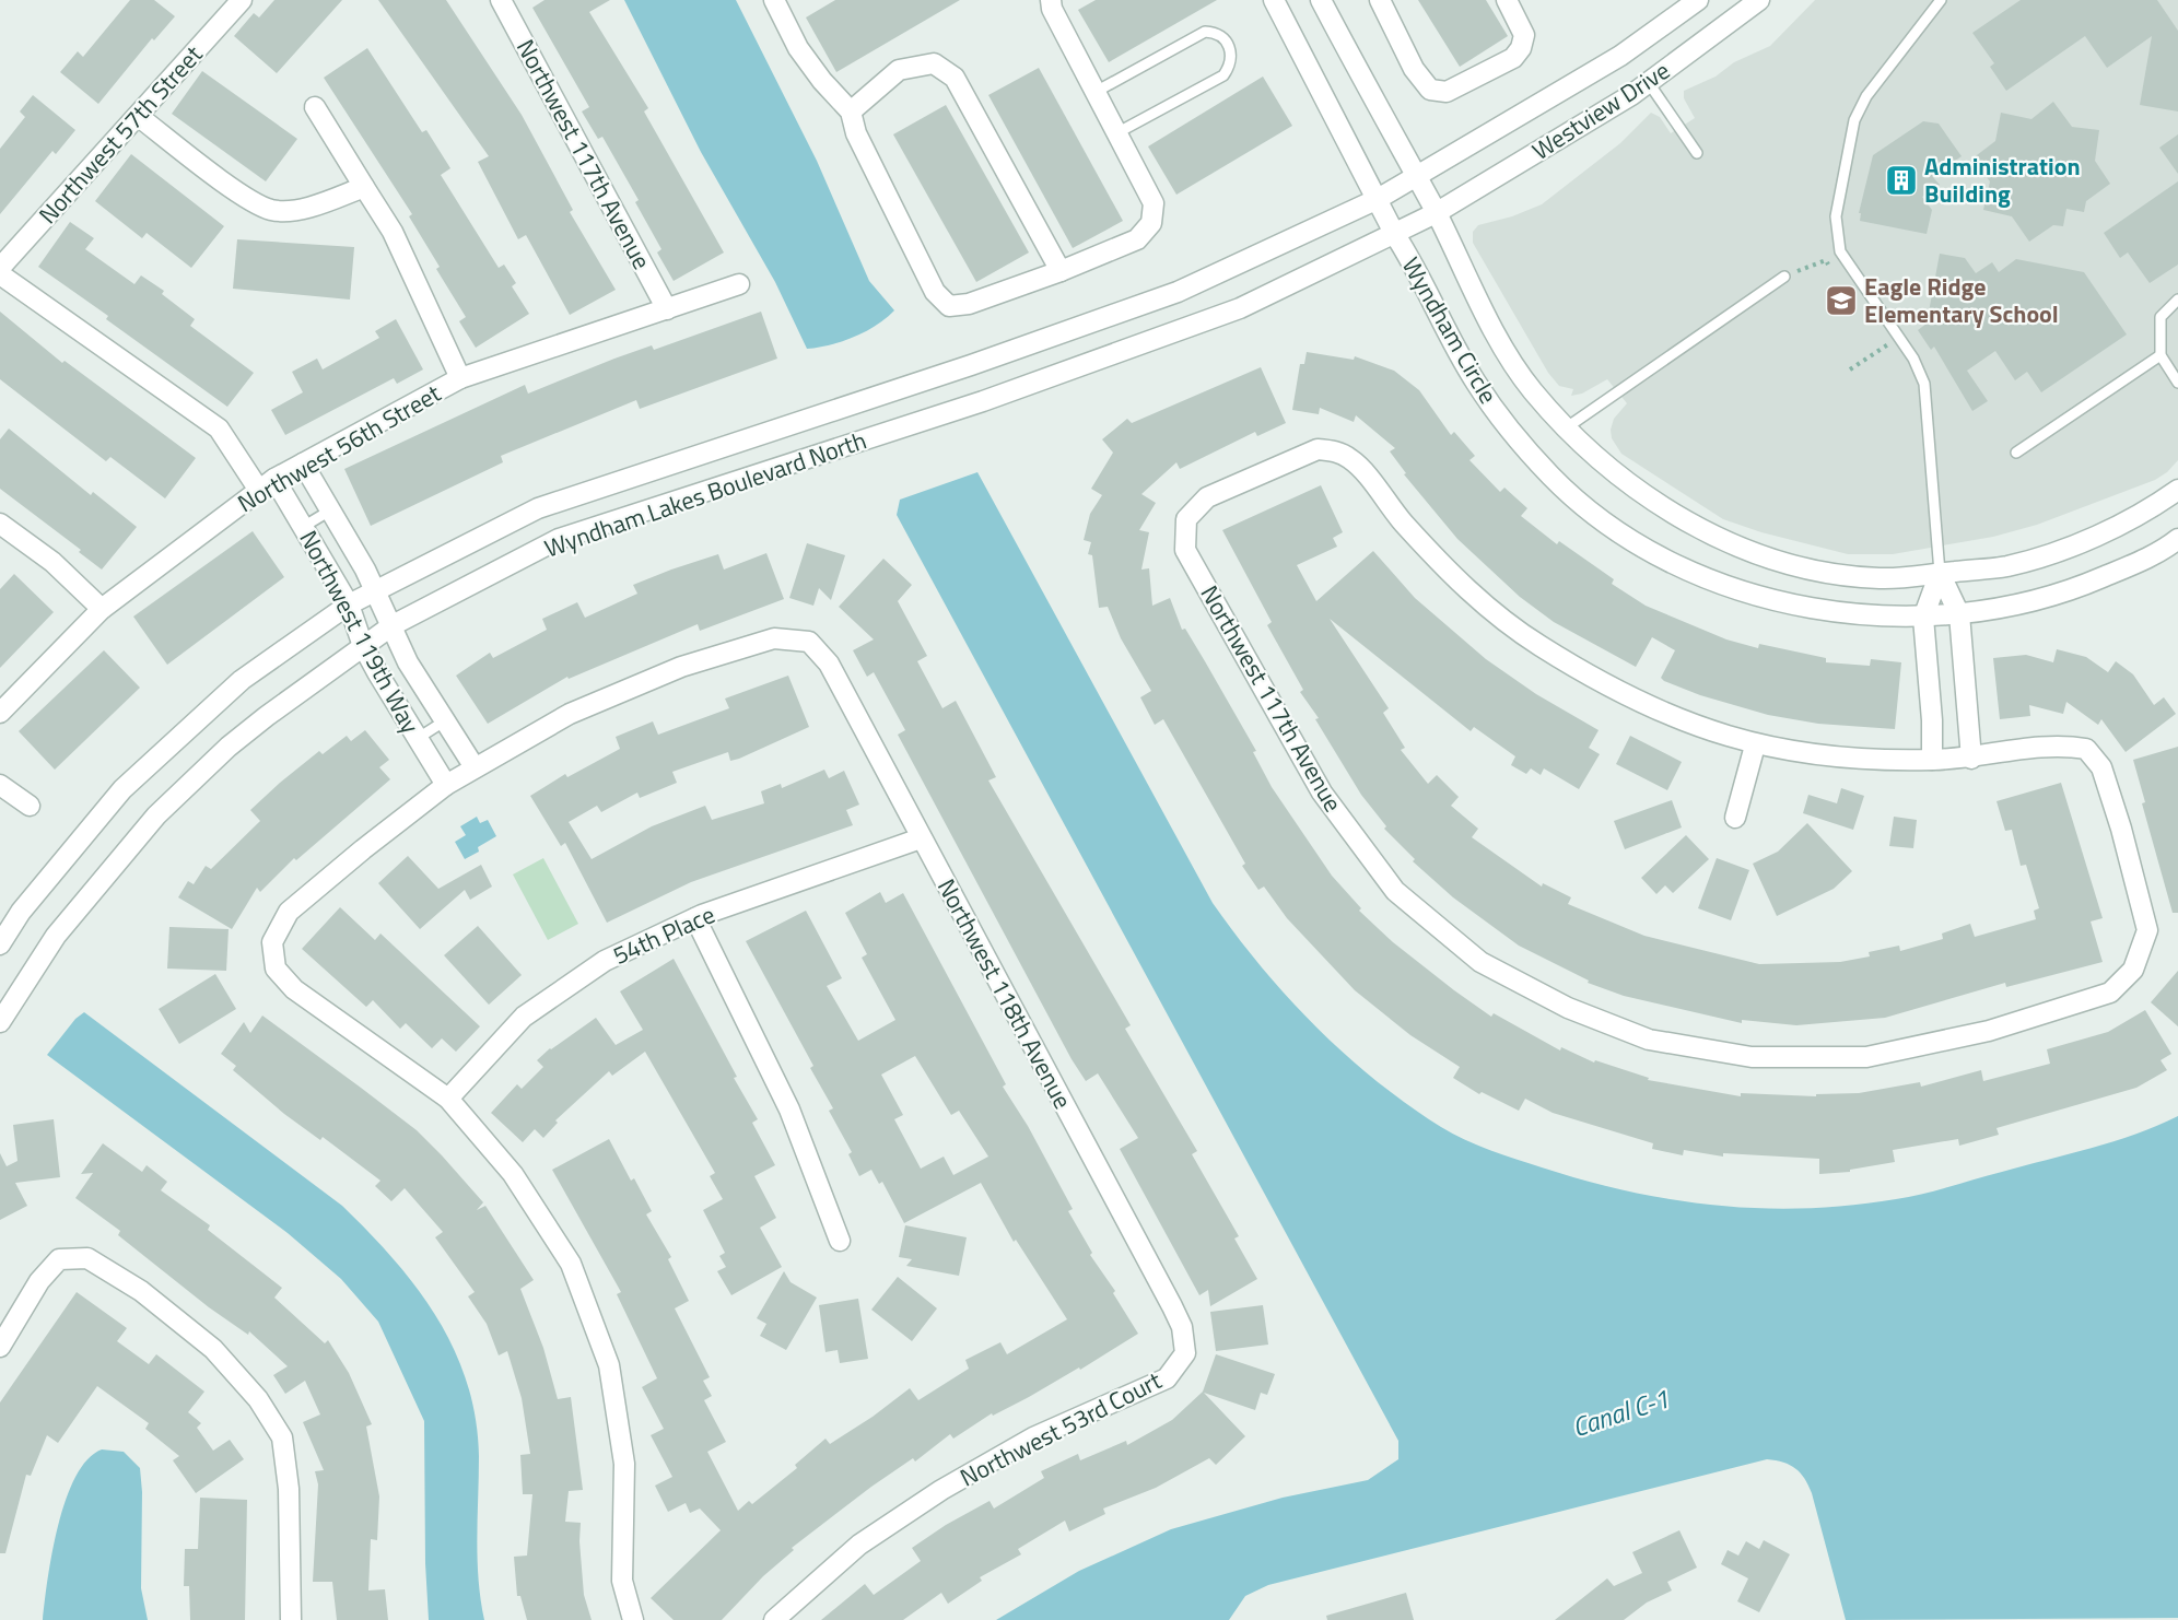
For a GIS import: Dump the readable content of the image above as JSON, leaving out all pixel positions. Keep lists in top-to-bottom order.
{
  "streets": {
    "street": [
      "Westview Drive",
      "Northwest 57th Street",
      "Northwest 117th Avenue",
      "Wyndham Circle",
      "Northwest 56th Street",
      "Wyndham Lakes Boulevard North",
      "Northwest 119th Way",
      "54th Place",
      "Northwest 118th Avenue",
      "Northwest 53rd Court"
    ]
  },
  "crossings": [
    ["Westview Drive", "Wyndham Circle"],
    ["Westview Drive", "Wyndham Lakes Boulevard North"],
    ["Northwest 117th Avenue", "Northwest 56th Street"],
    ["Wyndham Circle", "Wyndham Lakes Boulevard North"],
    ["Northwest 56th Street", "Northwest 119th Way"],
    ["Wyndham Lakes Boulevard North", "Northwest 119th Way"],
    ["Northwest 119th Way", "Northwest 118th Avenue"],
    ["54th Place", "Northwest 118th Avenue"],
    ["Northwest 118th Avenue", "Northwest 53rd Court"]
  ],
  "water": ["Canal C-1"],
  "places": {
    "building": ["Administration Building"],
    "school or university": ["Eagle Ridge Elementary School"]
  }
}
